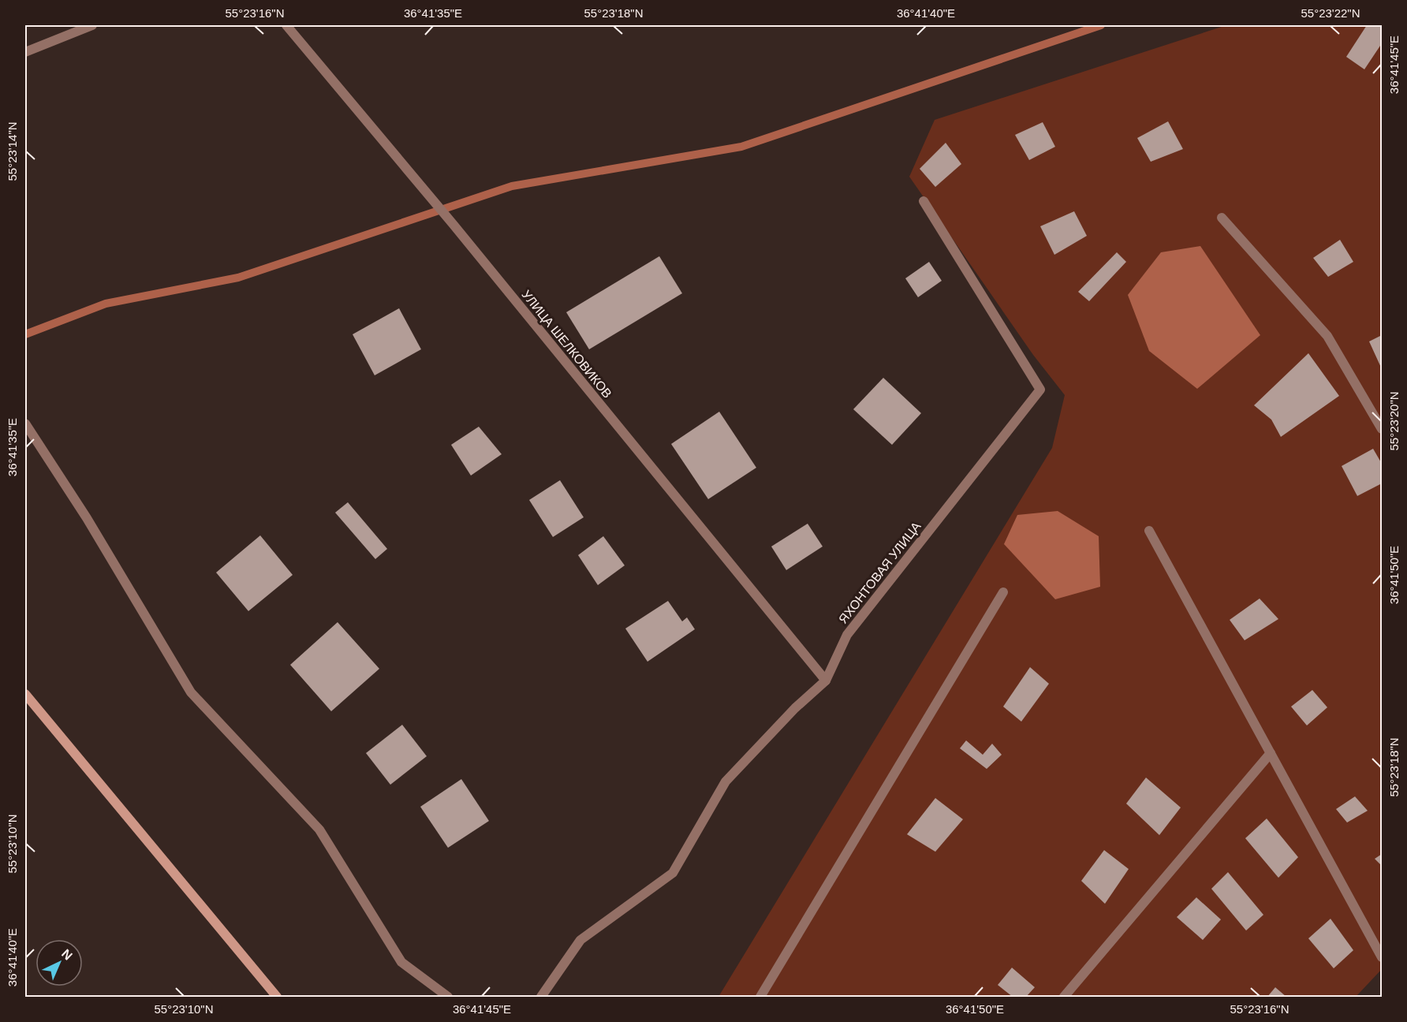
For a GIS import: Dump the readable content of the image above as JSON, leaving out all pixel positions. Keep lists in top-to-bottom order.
{
  "streets": {
    "street": ["УЛИЦА ШЕЛКОВИКОВ", "ЯХОНТОВАЯ УЛИЦА"]
  },
  "crossings": [
    ["УЛИЦА ШЕЛКОВИКОВ", "ЯХОНТОВАЯ УЛИЦА"]
  ],
  "north": "top right",
  "coordinates": [
    "55°23'16\"N",
    "36°41'35\"E",
    "55°23'18\"N",
    "36°41'40\"E",
    "55°23'22\"N",
    "36°41'45\"E",
    "55°23'14\"N",
    "55°23'20\"N",
    "36°41'50\"E",
    "55°23'10\"N"
  ]
}
